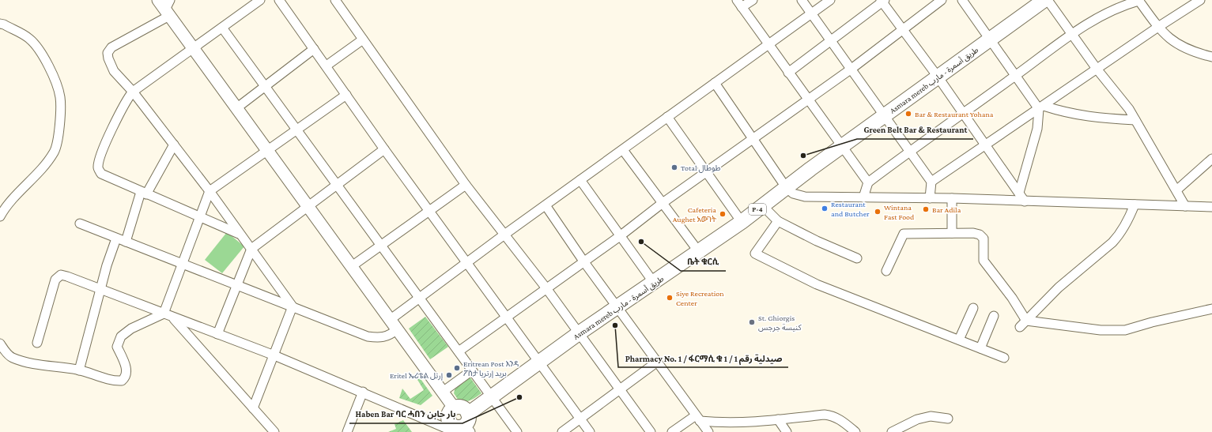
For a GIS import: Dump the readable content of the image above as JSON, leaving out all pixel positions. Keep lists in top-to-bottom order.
{
  "streets": {
    "highway": ["Asmara mereb طريق أسمرة - مارب", "P-4"]
  },
  "places": [
    "Bar & Restaurant Yohana",
    "Green Belt Bar & Restaurant",
    "Total طوطال",
    "Restaurant and Butcher",
    "Bar Adila",
    "Wintana Fast Food",
    "Cafeteria Aughet አውገት",
    "ቤት ቁርሲ",
    "Siye Recreation Center",
    "St. Ghiorgis كنيسة جرجس",
    "Pharmacy No. 1 / ፋርማሲ ቁ 1 / صيدلية رقم 1",
    "Eritrean Post እንዳ ፖስታ بريد إرتريا",
    "Eritel ኤሪቴል إرتل",
    "Haben Bar ባር ሓበን بار حابن"
  ]
}
